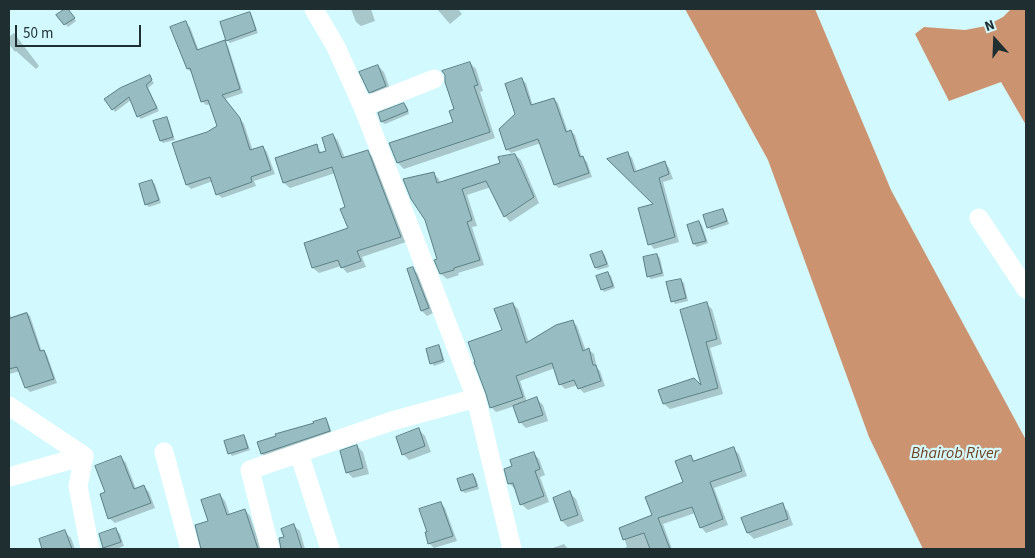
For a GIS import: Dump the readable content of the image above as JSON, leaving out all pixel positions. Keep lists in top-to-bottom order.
{
  "water": ["Bhairob River"],
  "scale_bar": "50 m",
  "north": "top"
}
